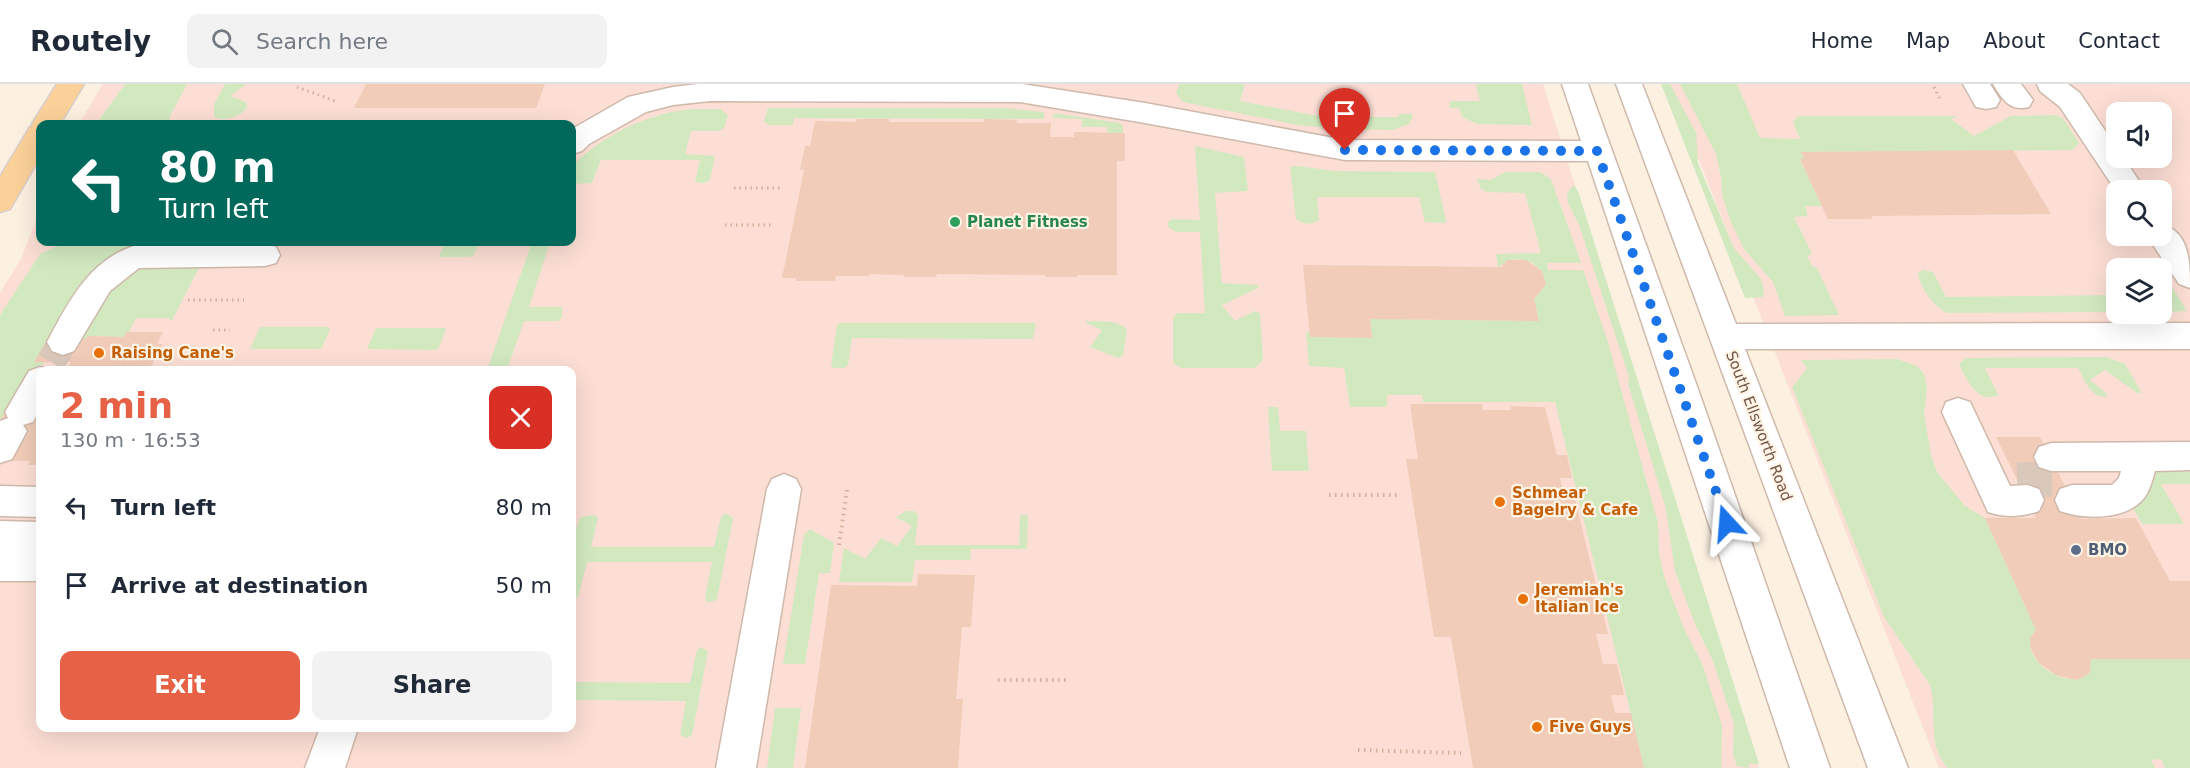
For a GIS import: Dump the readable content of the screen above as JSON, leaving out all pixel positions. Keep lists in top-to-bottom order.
{
  "streets": {
    "street": ["South Ellsworth Road"]
  },
  "places": [
    "Planet Fitness",
    "Raising Cane's",
    "Schmear Bagelry & Cafe",
    "BMO",
    "Jeremiah's Italian Ice",
    "Five Guys"
  ],
  "page": {
    "header": "Routely",
    "search": "Search here",
    "nav": [
      "Home",
      "Map",
      "About",
      "Contact"
    ],
    "turn": ["80 m", "Turn left"],
    "heading": ["2 min", "130 m · 16:53"],
    "list": [
      {
        "name": "Turn left",
        "value": "80 m"
      },
      {
        "name": "Arrive at destination",
        "value": "50 m"
      }
    ],
    "buttons": ["Exit", "Share"]
  }
}
